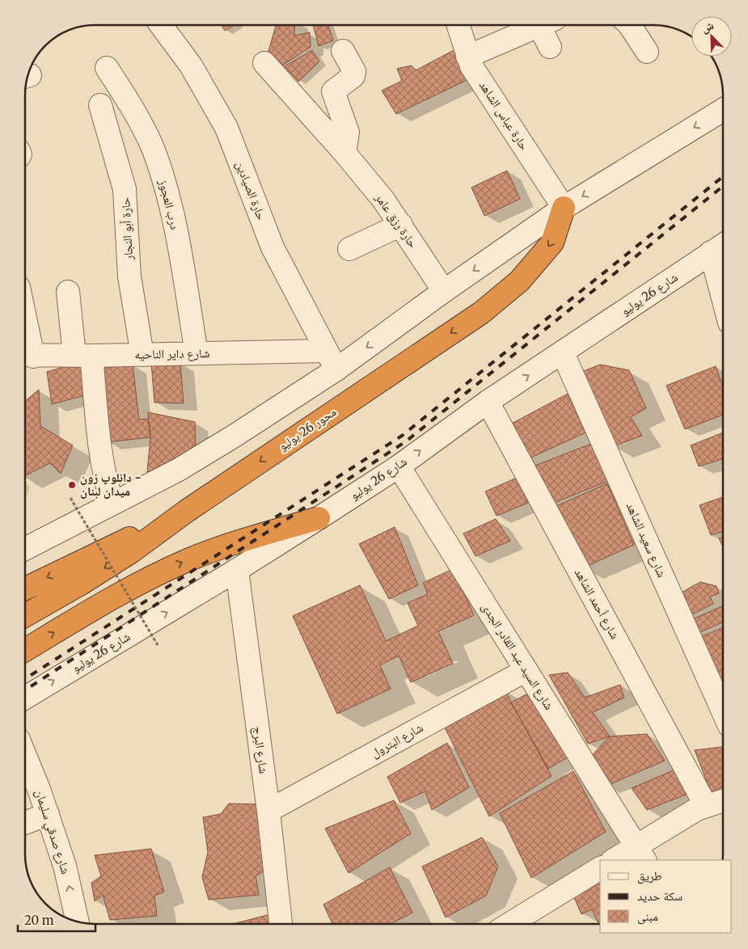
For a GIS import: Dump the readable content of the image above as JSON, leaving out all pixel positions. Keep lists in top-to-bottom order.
{
  "streets": {
    "highway": ["محور 26 يوليو"],
    "street": [
      "حارة عباس الشاهد",
      "حارة الصيادين",
      "درب العجوز",
      "حارة رزق عامر",
      "حارة أبو النجار",
      "شارع 26 يوليو",
      "شارع داير الناحيه",
      "شارع سعيد الشاهد",
      "شارع أحمد الشاهد",
      "شارع السيد عبد القادر الجدى",
      "شارع البترول",
      "شارع البرج",
      "شارع صدقي سليمان"
    ]
  },
  "crossings": [
    ["حارة عباس الشاهد", "محور 26 يوليو"],
    ["حارة الصيادين", "شارع داير الناحيه"],
    ["درب العجوز", "شارع داير الناحيه"],
    ["حارة أبو النجار", "شارع داير الناحيه"],
    ["شارع 26 يوليو", "شارع سعيد الشاهد"],
    ["شارع 26 يوليو", "شارع أحمد الشاهد"],
    ["شارع 26 يوليو", "شارع السيد عبد القادر الجدى"],
    ["شارع 26 يوليو", "شارع البرج"],
    ["شارع السيد عبد القادر الجدى", "شارع البترول"],
    ["شارع البترول", "شارع البرج"]
  ],
  "one_way": ["شارع صدقي سليمان"],
  "places": ["دانلوپ زون - ميدان لبنان"],
  "legend": ["طريق", "سكة حديد", "مبنى"],
  "scale_bar": "20 m",
  "north": "top left"
}
